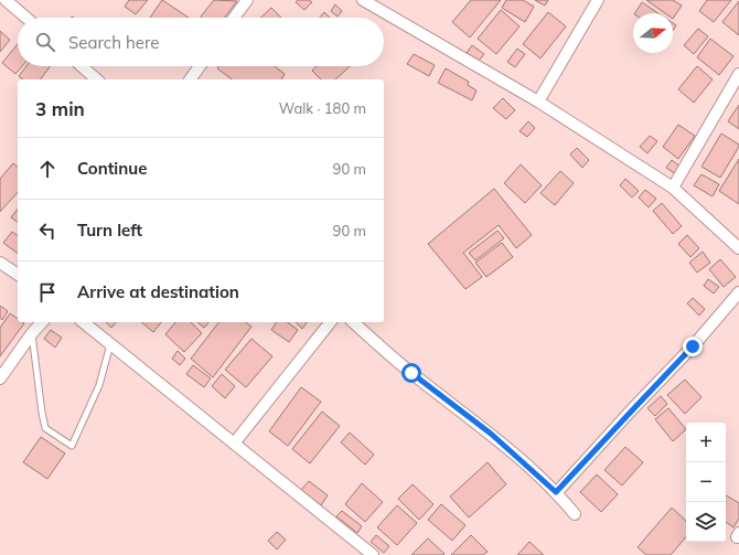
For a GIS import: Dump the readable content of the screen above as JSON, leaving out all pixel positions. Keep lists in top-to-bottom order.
{
  "north": "right",
  "page": {
    "search": "Search here",
    "heading": ["3 min", "Walk · 180 m"],
    "list": [
      ["Continue", "90 m"],
      ["Turn left", "90 m"],
      "Arrive at destination"
    ],
    "map_buttons": ["+", "−"]
  }
}
